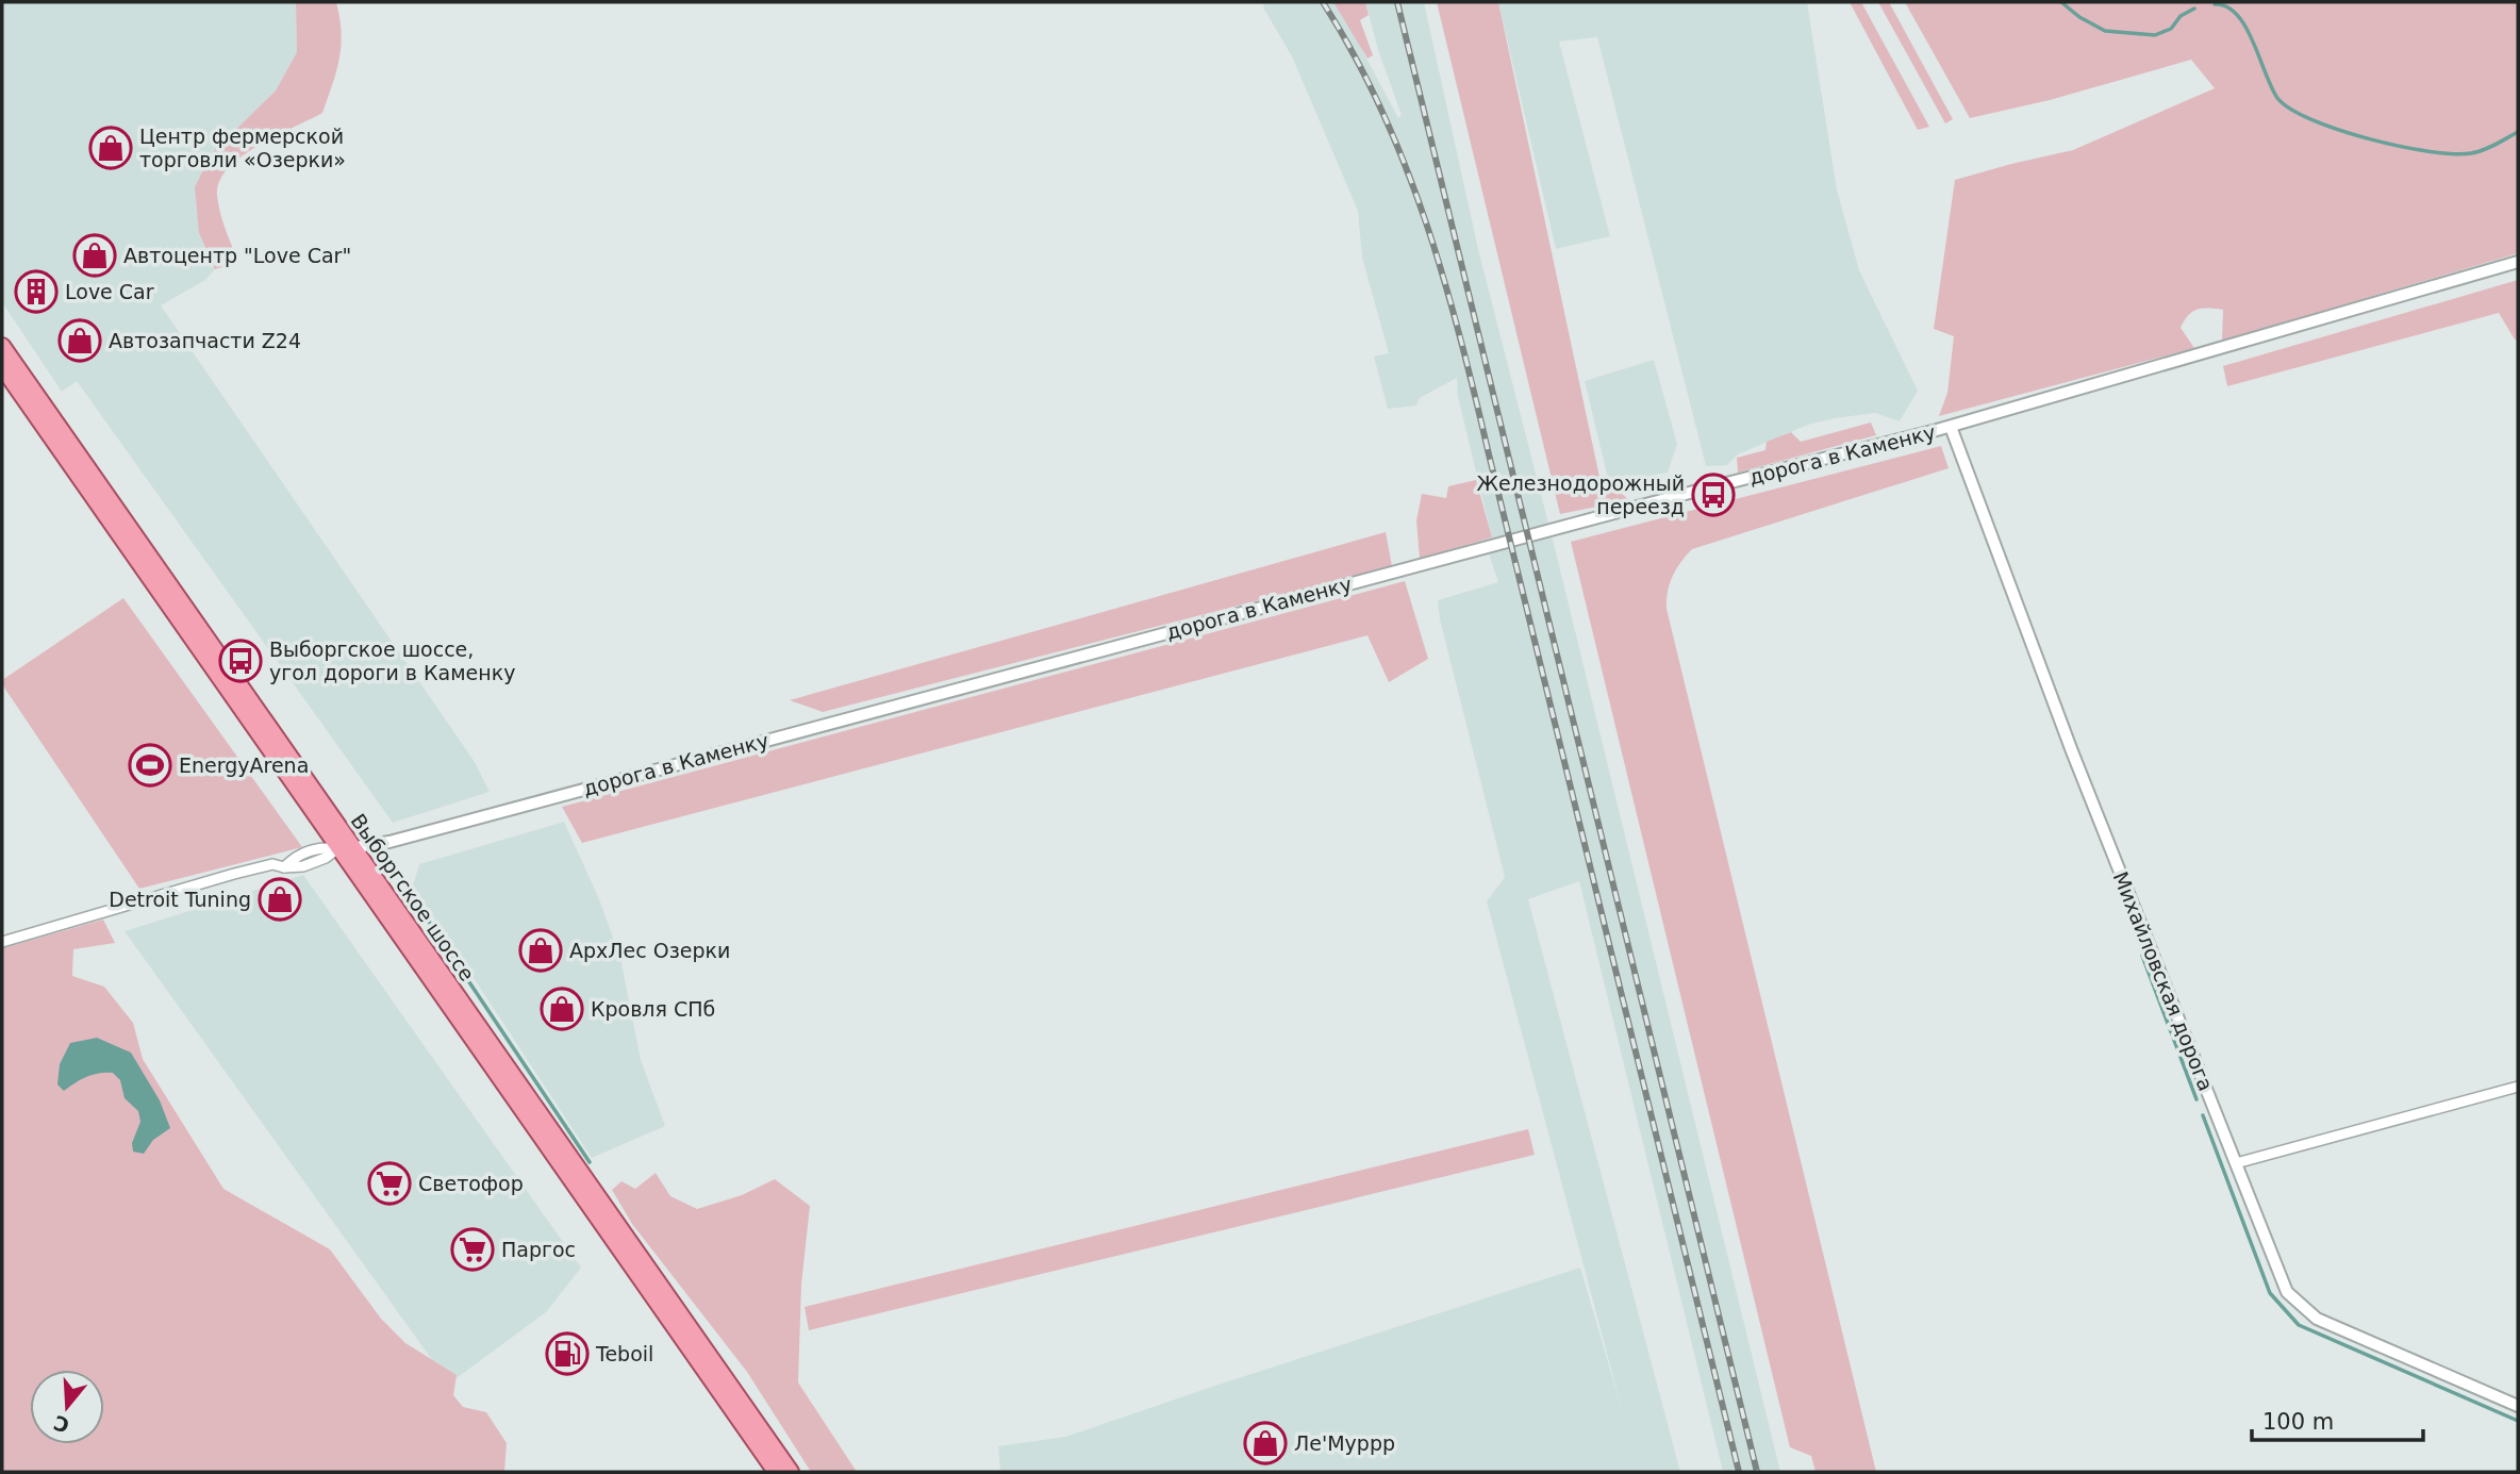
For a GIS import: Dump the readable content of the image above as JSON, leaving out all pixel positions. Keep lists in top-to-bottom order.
{
  "streets": {
    "main road": ["Выборгское шоссе"],
    "street": ["дорога в Каменку", "Михайловская дорога"]
  },
  "crossings": [
    ["дорога в Каменку", "Выборгское шоссе"],
    ["дорога в Каменку", "Михайловская дорога"]
  ],
  "places": {
    "shop": [
      "Центр фермерской торговли «Озерки»",
      "Автоцентр \"Love Car\"",
      "Автозапчасти Z24",
      "Detroit Tuning",
      "АрхЛес Озерки",
      "Кровля СПб",
      "Ле'Муррр"
    ],
    "building": ["Love Car"],
    "bus stop": ["Железнодорожный переезд", "Выборгское шоссе, угол дороги в Каменку"],
    "sports": ["EnergyArena"],
    "supermarket": ["Светофор", "Паргос"],
    "fuel station": ["Teboil"]
  },
  "scale_bar": "100 m",
  "north": "bottom"
}
